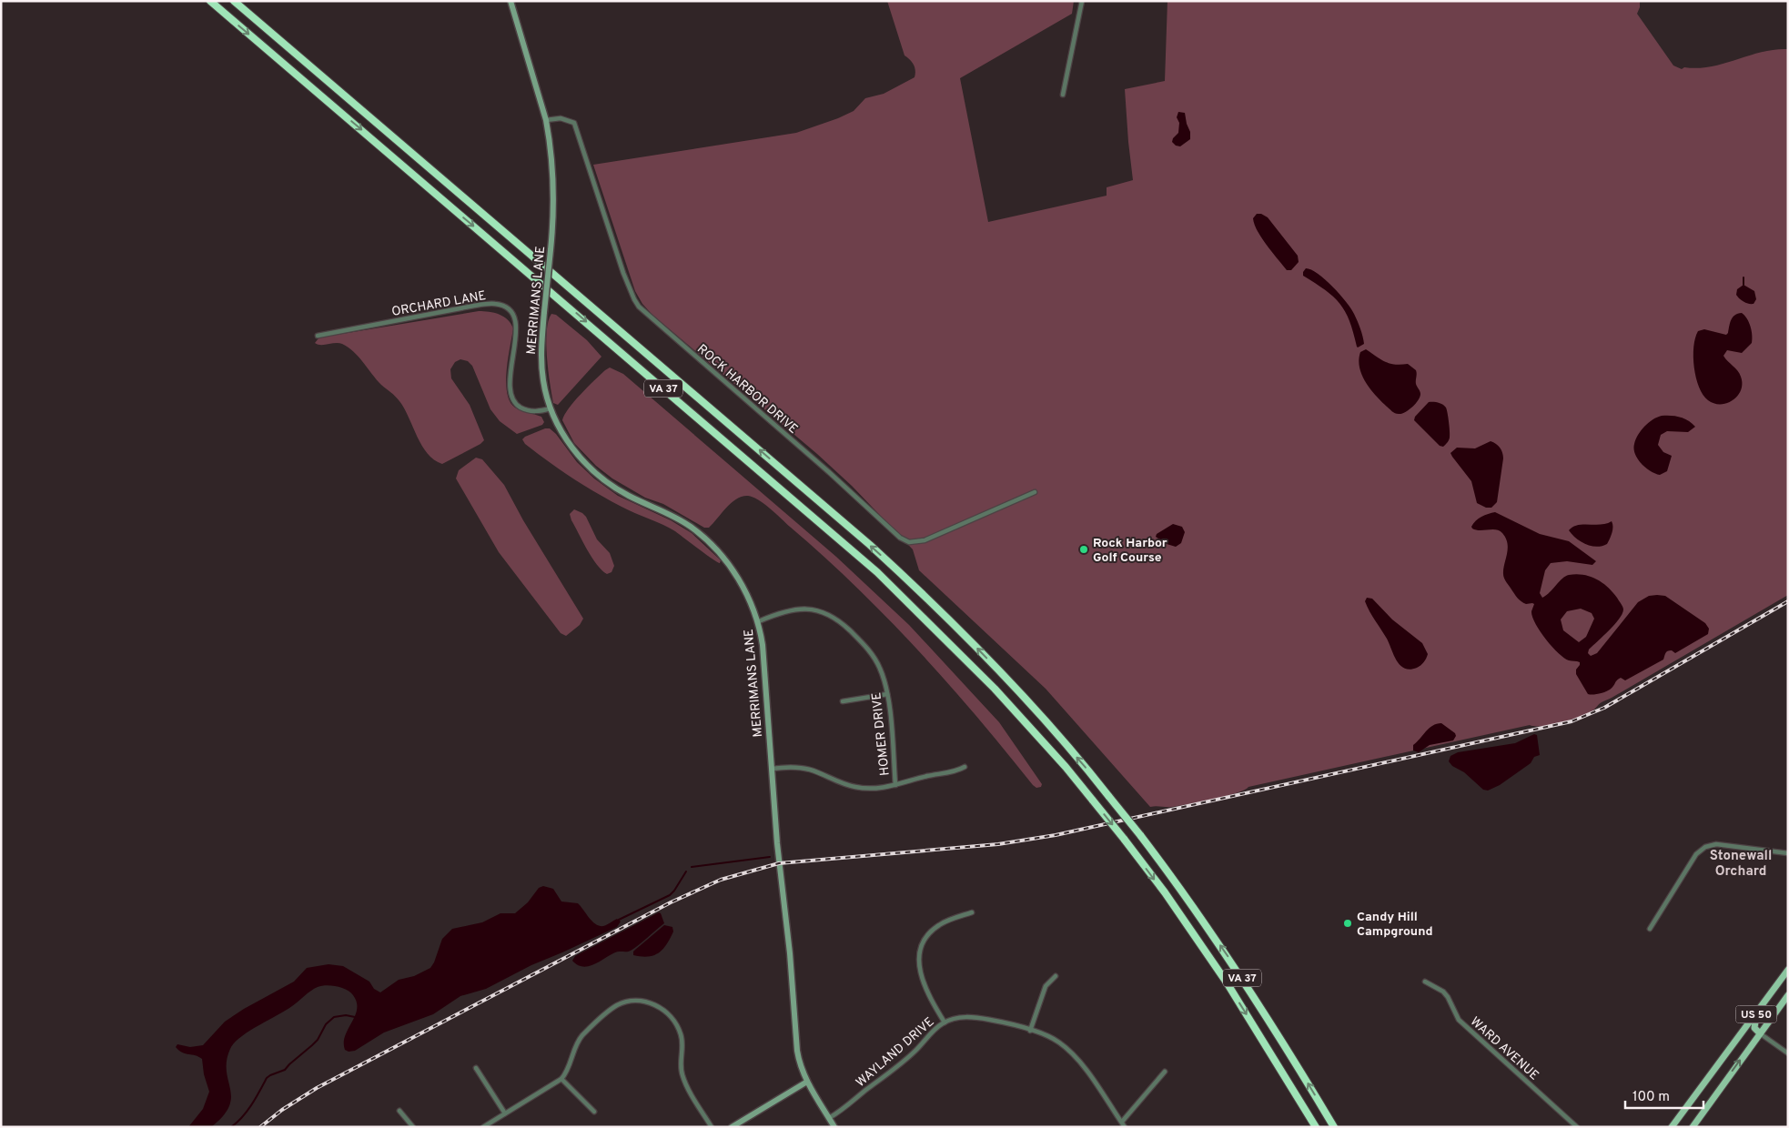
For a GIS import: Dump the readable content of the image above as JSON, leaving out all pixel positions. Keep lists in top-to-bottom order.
{
  "streets": {
    "highway": ["VA 37"],
    "main road": ["MERRIMANS LANE", "US 50"],
    "street": [
      "ORCHARD LANE",
      "ROCK HARBOR DRIVE",
      "HOMER DRIVE",
      "WARD AVENUE",
      "WAYLAND DRIVE"
    ]
  },
  "crossings": [
    ["MERRIMANS LANE", "ORCHARD LANE"],
    ["MERRIMANS LANE", "ROCK HARBOR DRIVE"],
    ["MERRIMANS LANE", "HOMER DRIVE"],
    ["MERRIMANS LANE", "WAYLAND DRIVE"]
  ],
  "districts": ["Stonewall Orchard"],
  "places": ["Rock Harbor Golf Course", "Candy Hill Campground"],
  "scale_bar": "100 m"
}
